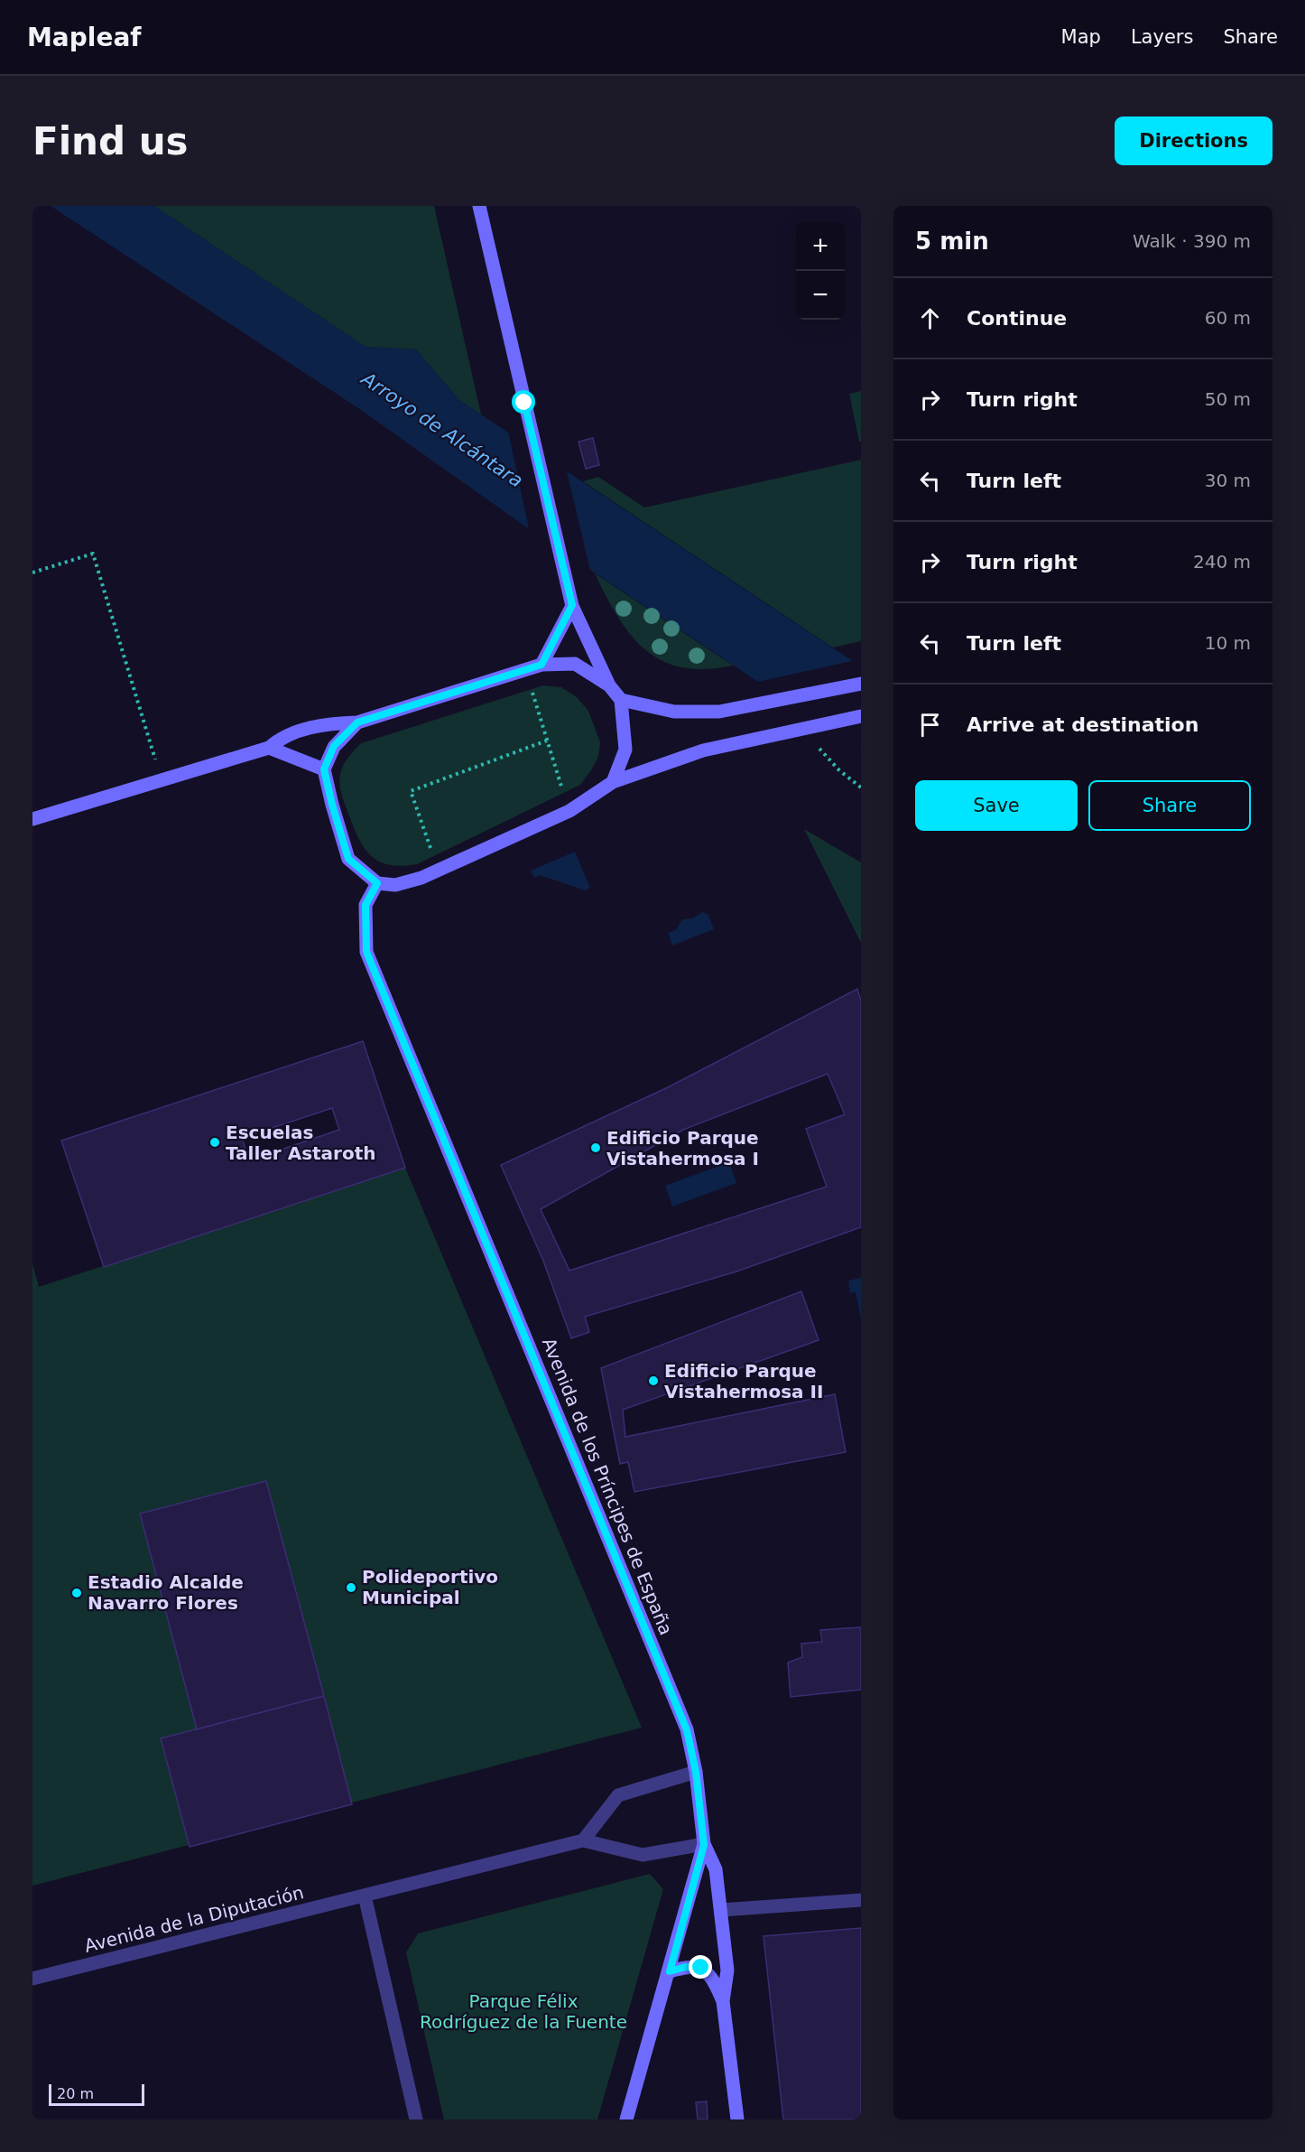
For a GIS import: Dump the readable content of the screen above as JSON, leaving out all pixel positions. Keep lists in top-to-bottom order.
{
  "streets": {
    "street": ["Avenida de los Príncipes de España", "Avenida de la Diputación"]
  },
  "crossings": [
    ["Avenida de los Príncipes de España", "Avenida de la Diputación"]
  ],
  "water": ["Arroyo de Alcántara"],
  "parks": ["Parque Félix Rodríguez de la Fuente"],
  "places": [
    "Escuelas Taller Astaroth",
    "Edificio Parque Vistahermosa I",
    "Edificio Parque Vistahermosa II",
    "Polideportivo Municipal",
    "Estadio Alcalde Navarro Flores"
  ],
  "scale_bar": "20 m",
  "page": {
    "header": "Mapleaf",
    "nav": ["Map", "Layers", "Share"],
    "buttons": [
      "Directions",
      ["Save", "Share"]
    ],
    "title": "Find us",
    "heading": ["5 min", "Walk · 390 m"],
    "map_buttons": ["+", "−"],
    "list": [
      ["Continue", "60 m"],
      ["Turn right", "50 m"],
      ["Turn left", "30 m"],
      ["Turn right", "240 m"],
      ["Turn left", "10 m"],
      "Arrive at destination"
    ],
    "scale": "20 m"
  }
}
